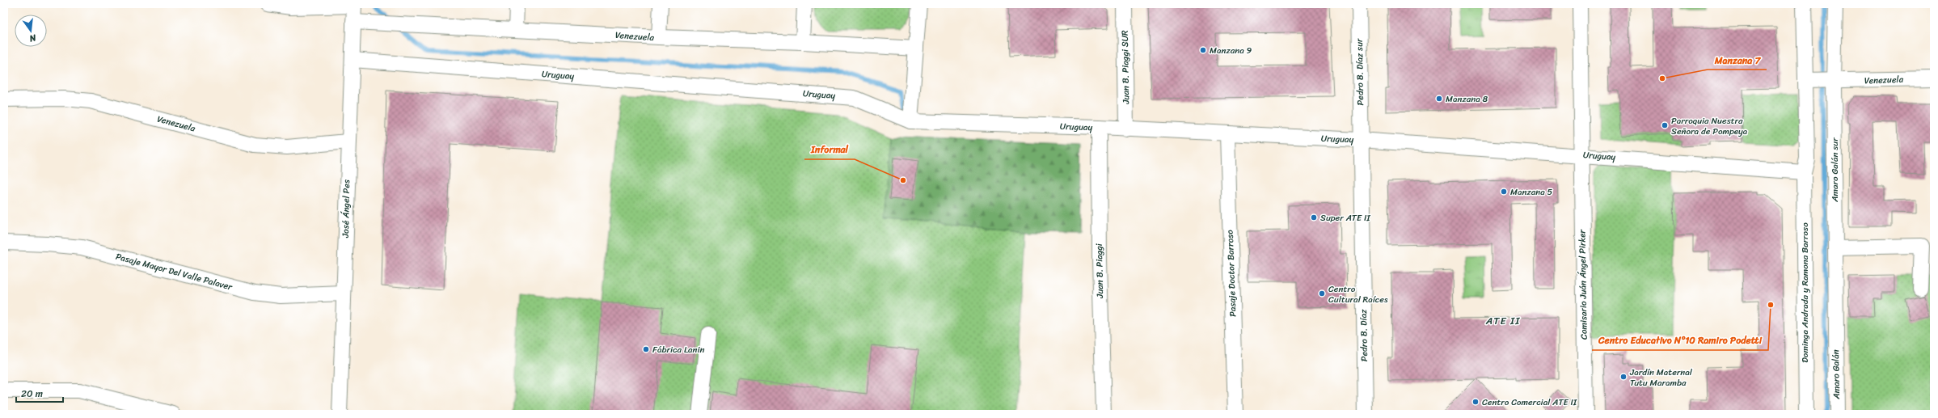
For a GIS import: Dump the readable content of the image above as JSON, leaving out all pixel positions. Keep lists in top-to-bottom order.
{
  "streets": {
    "street": [
      "Venezuela",
      "Juan B. Piaggi SUR",
      "Pedro B. Díaz sur",
      "Uruguay",
      "Amaro Galán sur",
      "José Ángel Pes",
      "Juan B. Piaggi",
      "Pasaje Mayor Del Valle Palaver",
      "Pasaje Doctor Barroso",
      "Comisario Juán Ángel Pirker",
      "Dominga Andrada y Ramona Barroso",
      "Pedro B. Díaz",
      "Amaro Galán"
    ]
  },
  "crossings": [
    ["Venezuela", "Amaro Galán sur"],
    ["Venezuela", "José Ángel Pes"],
    ["Venezuela", "Dominga Andrada y Ramona Barroso"],
    ["Juan B. Piaggi SUR", "Uruguay"],
    ["Pedro B. Díaz sur", "Uruguay"],
    ["Pedro B. Díaz sur", "Pedro B. Díaz"],
    ["Uruguay", "José Ángel Pes"],
    ["Uruguay", "Juan B. Piaggi"],
    ["Uruguay", "Pasaje Doctor Barroso"],
    ["Uruguay", "Comisario Juán Ángel Pirker"],
    ["Uruguay", "Dominga Andrada y Ramona Barroso"],
    ["Uruguay", "Pedro B. Díaz"],
    ["Amaro Galán sur", "Amaro Galán"],
    ["José Ángel Pes", "Pasaje Mayor Del Valle Palaver"]
  ],
  "districts": ["ATE II"],
  "places": [
    "Manzana 9",
    "Manzana 7",
    "Manzana 8",
    "Parroquia Nuestra Señora de Pompeya",
    "Informal",
    "Manzana 5",
    "Super ATE II",
    "Centro Cultural Raíces",
    "Centro Educativo N°10 Ramiro Podetti",
    "Fábrica Lanin",
    "Jardín Maternal Tutu Maramba",
    "Centro Comercial ATE II"
  ],
  "scale_bar": "20 m",
  "north": "bottom"
}
